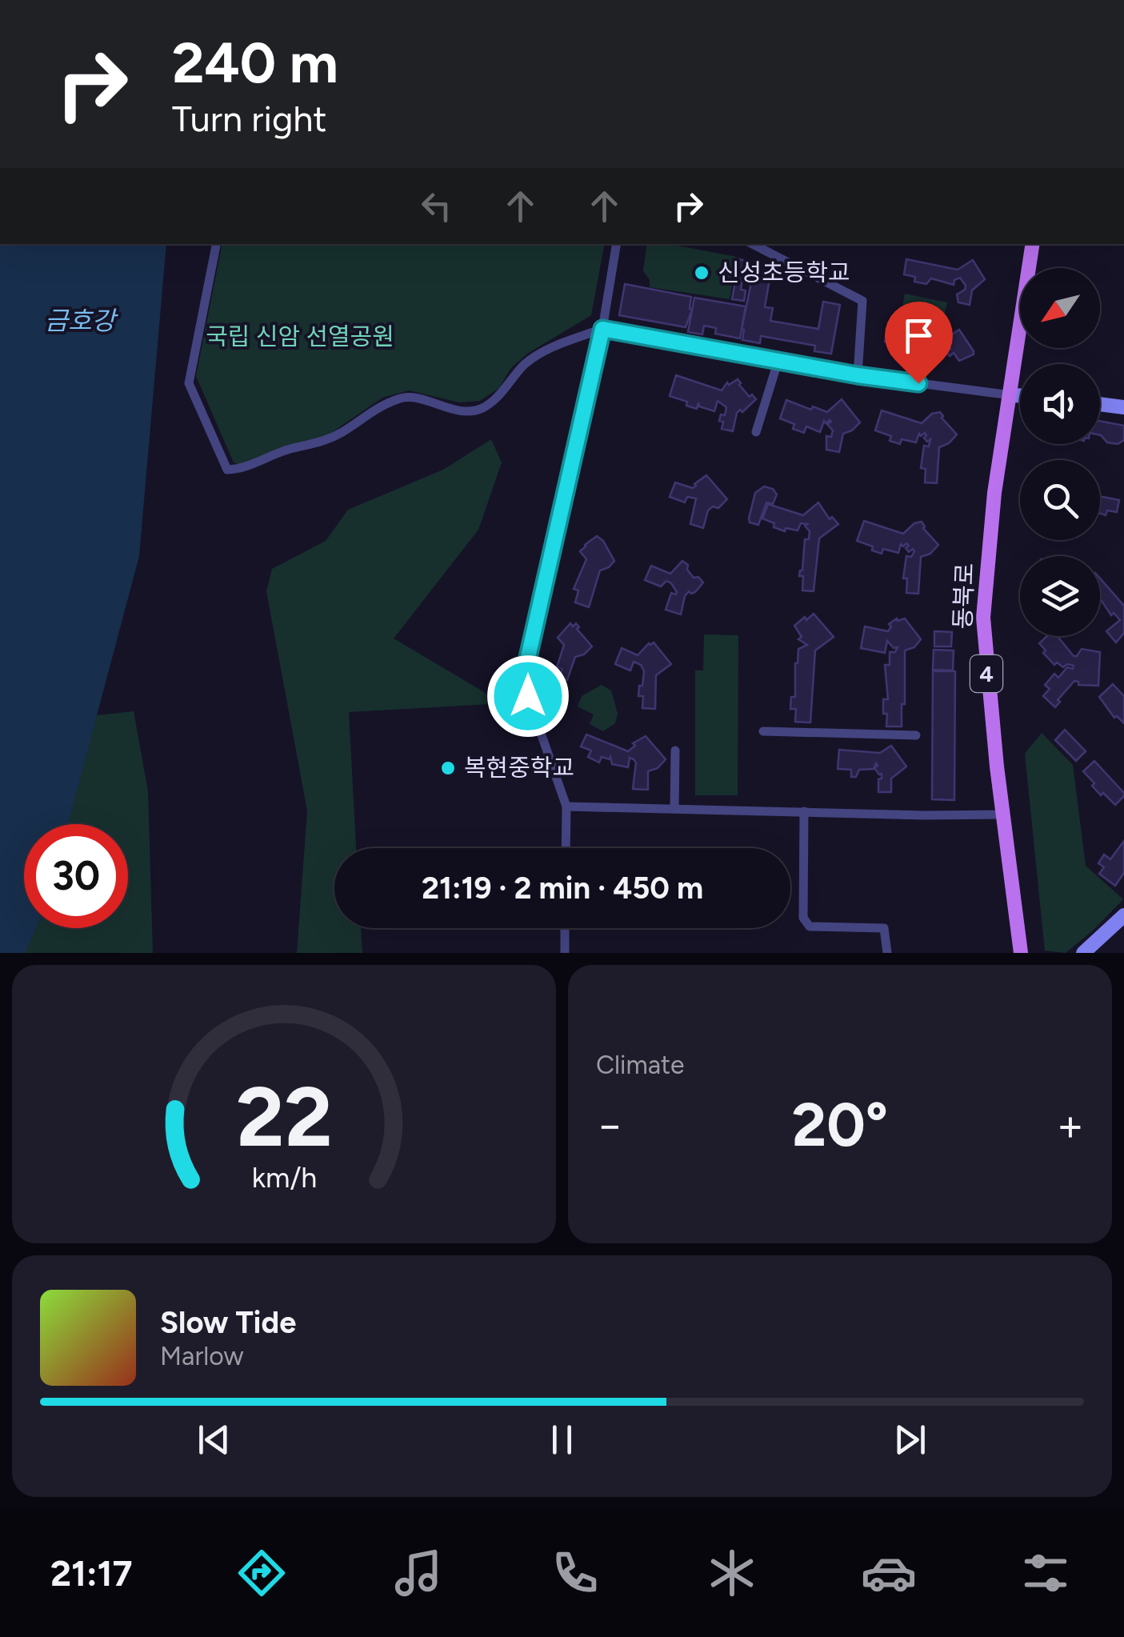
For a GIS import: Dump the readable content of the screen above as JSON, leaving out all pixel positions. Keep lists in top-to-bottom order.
{
  "streets": {
    "main road": ["동북로", "4"]
  },
  "water": ["금호강"],
  "parks": ["국립 신암 선열공원"],
  "places": ["신성초등학교", "복현중학교"],
  "north": "bottom left",
  "page": {
    "turn": ["240 m", "Turn right"],
    "limit": "30",
    "trip": "21:19 · 2 min · 450 m",
    "tile": "Climate",
    "heat": ["−", "20°", "+"],
    "song": ["Slow Tide", "Marlow"],
    "tabs": "21:17",
    "gauge": ["22", "km/h"]
  }
}
